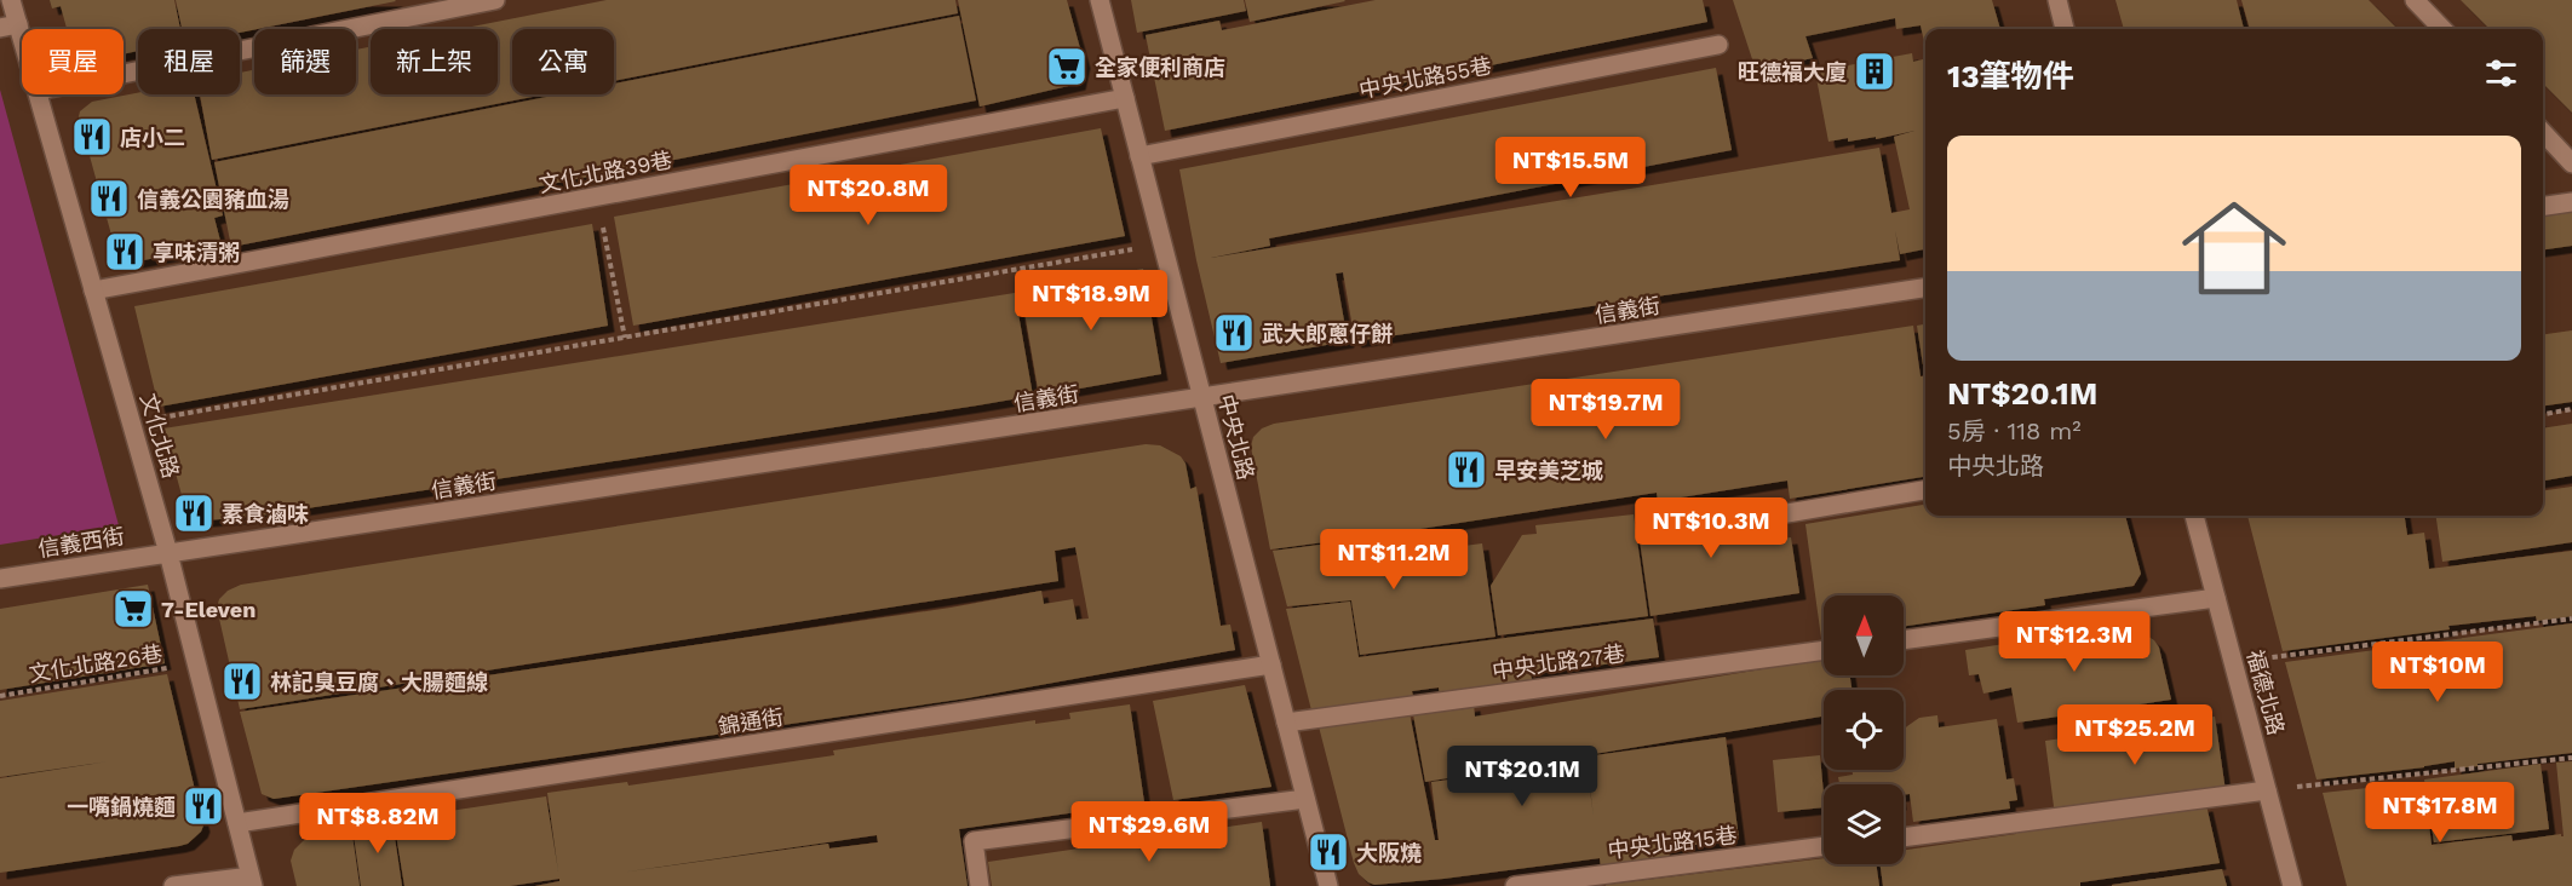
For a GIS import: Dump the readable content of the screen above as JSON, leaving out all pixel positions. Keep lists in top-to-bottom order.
{
  "streets": {
    "street": [
      "中央北路55巷",
      "文化北路39巷",
      "信義街",
      "文化北路",
      "中央北路",
      "信義西街",
      "中央北路27巷",
      "福德北路",
      "錦通街",
      "中央北路15巷"
    ],
    "path": ["文化北路26巷"]
  },
  "crossings": [
    ["中央北路55巷", "中央北路"],
    ["文化北路39巷", "文化北路"],
    ["文化北路39巷", "中央北路"],
    ["信義街", "文化北路"],
    ["信義街", "中央北路"],
    ["信義街", "信義西街"],
    ["文化北路", "信義西街"],
    ["文化北路", "文化北路26巷"],
    ["文化北路", "錦通街"],
    ["中央北路", "中央北路27巷"],
    ["中央北路", "錦通街"]
  ],
  "places": {
    "supermarket": ["全家便利商店", "7-Eleven"],
    "building": ["旺德福大廈"],
    "restaurant": [
      "店小二",
      "信義公園豬血湯",
      "享味清粥",
      "武大郎蔥仔餅",
      "早安美芝城",
      "素食滷味",
      "林記臭豆腐、大腸麵線",
      "一嘴鍋燒麵",
      "大阪燒"
    ]
  },
  "north": "top",
  "page": {
    "chip": [
      "買屋",
      "租屋",
      "篩選",
      "新上架",
      "公寓"
    ],
    "heading": "13筆物件",
    "list": [
      {
        "name": "NT$20.1M",
        "note": "5房 · 118 m² · 中央北路"
      }
    ],
    "price": [
      "NT$15.5M",
      "NT$20.8M",
      "NT$18.9M",
      "NT$19.7M",
      "NT$10.3M",
      "NT$11.2M",
      "NT$12.3M",
      "NT$10M",
      "NT$25.2M",
      "NT$20.1M",
      "NT$17.8M",
      "NT$8.82M",
      "NT$29.6M"
    ]
  }
}
